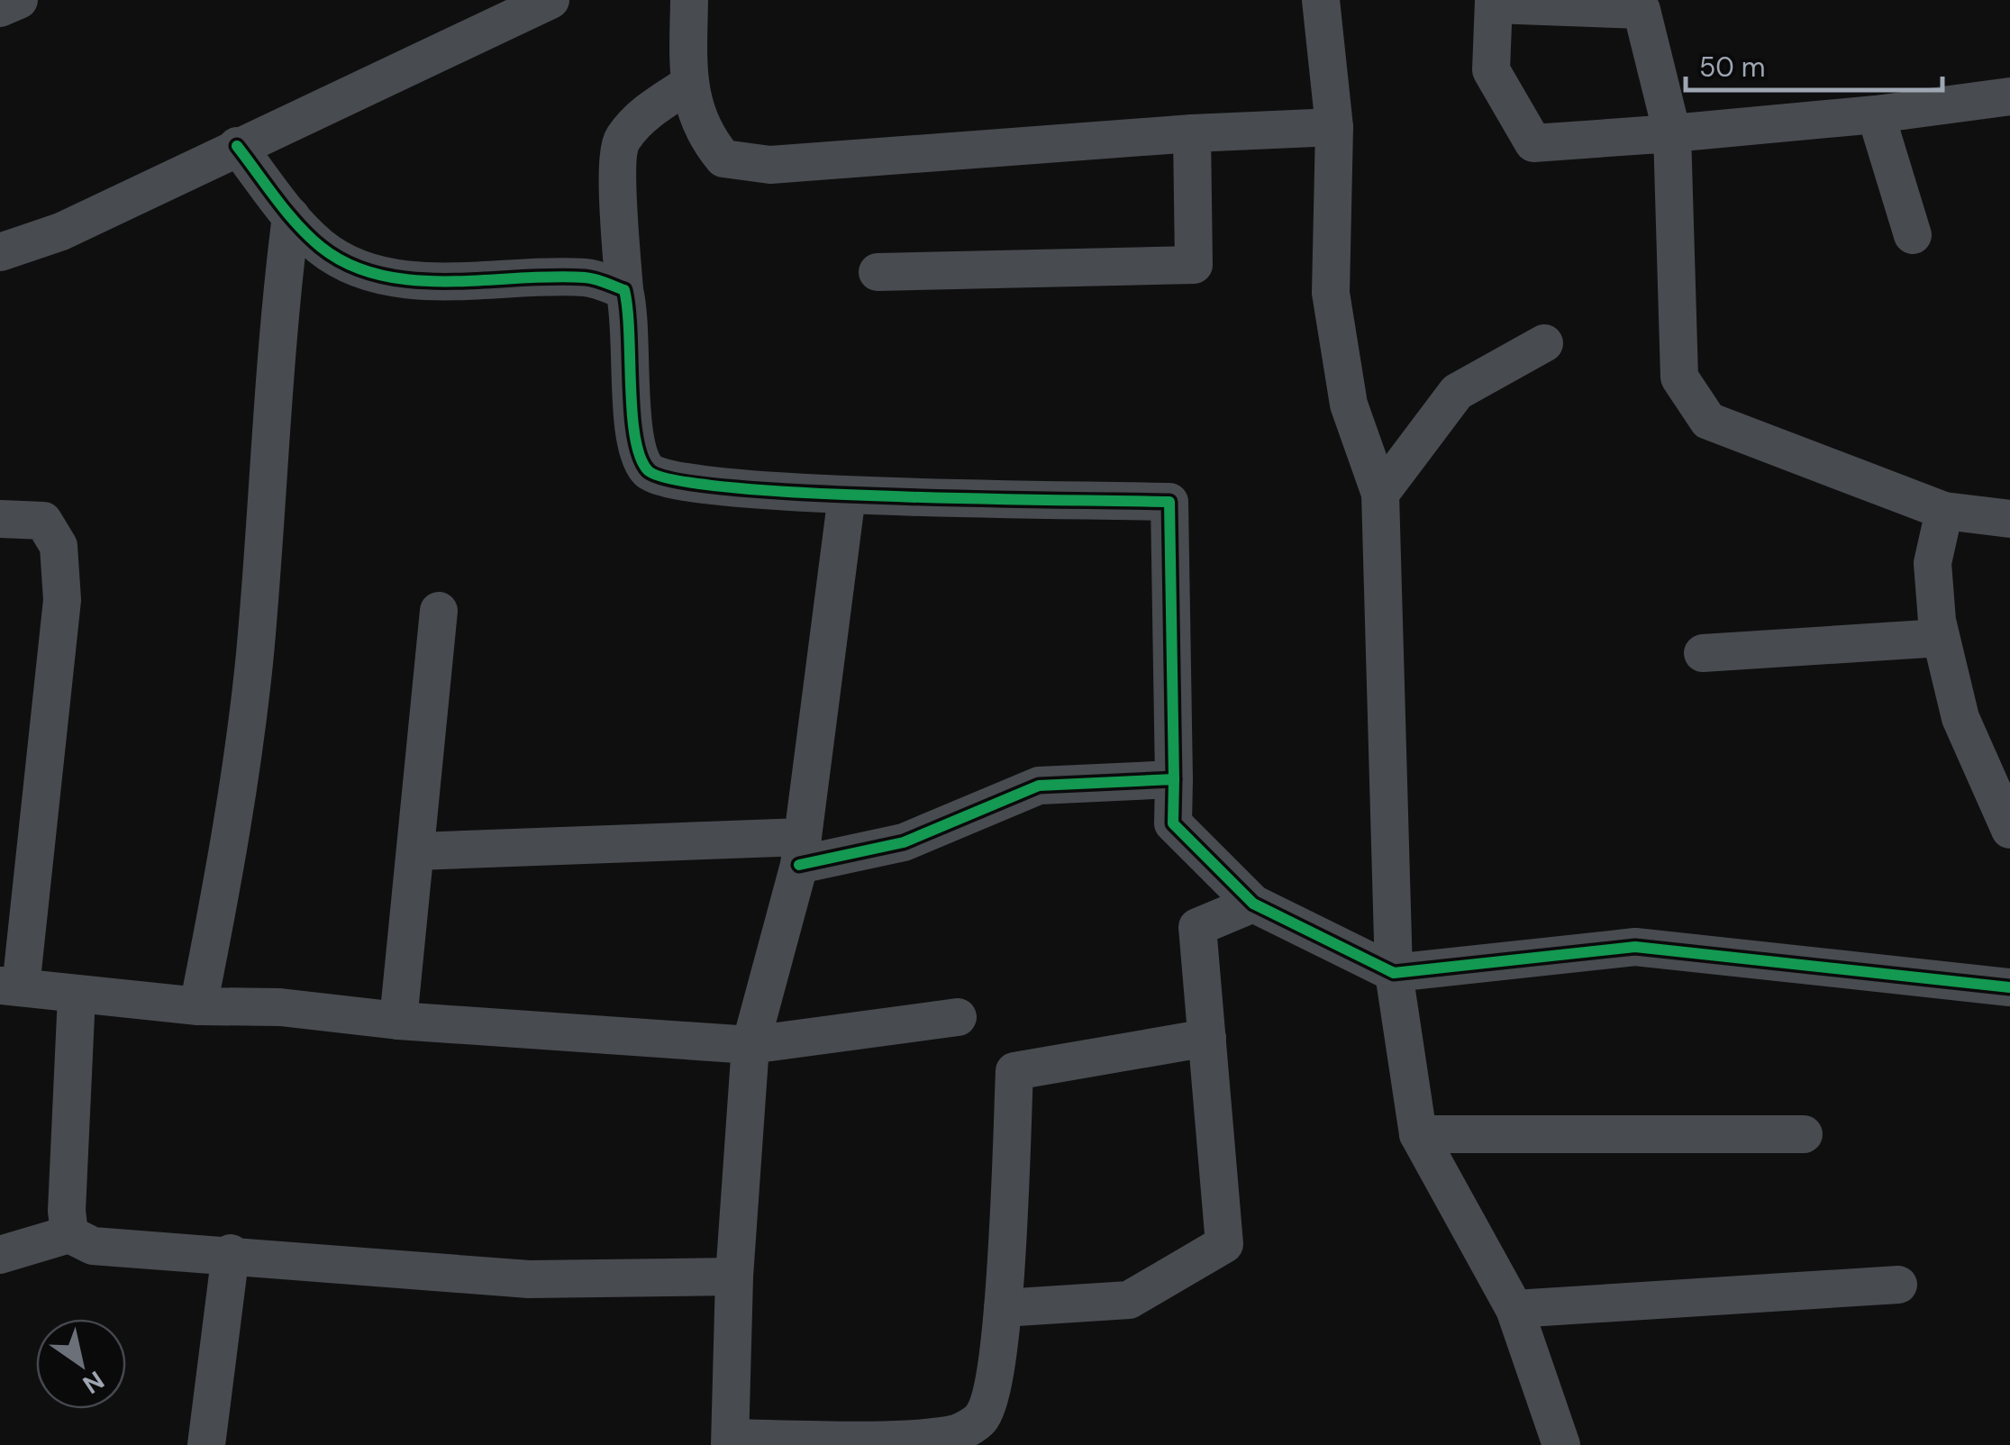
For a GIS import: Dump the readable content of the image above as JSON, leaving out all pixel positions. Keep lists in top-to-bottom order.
{
  "scale_bar": "50 m",
  "north": "bottom right"
}
